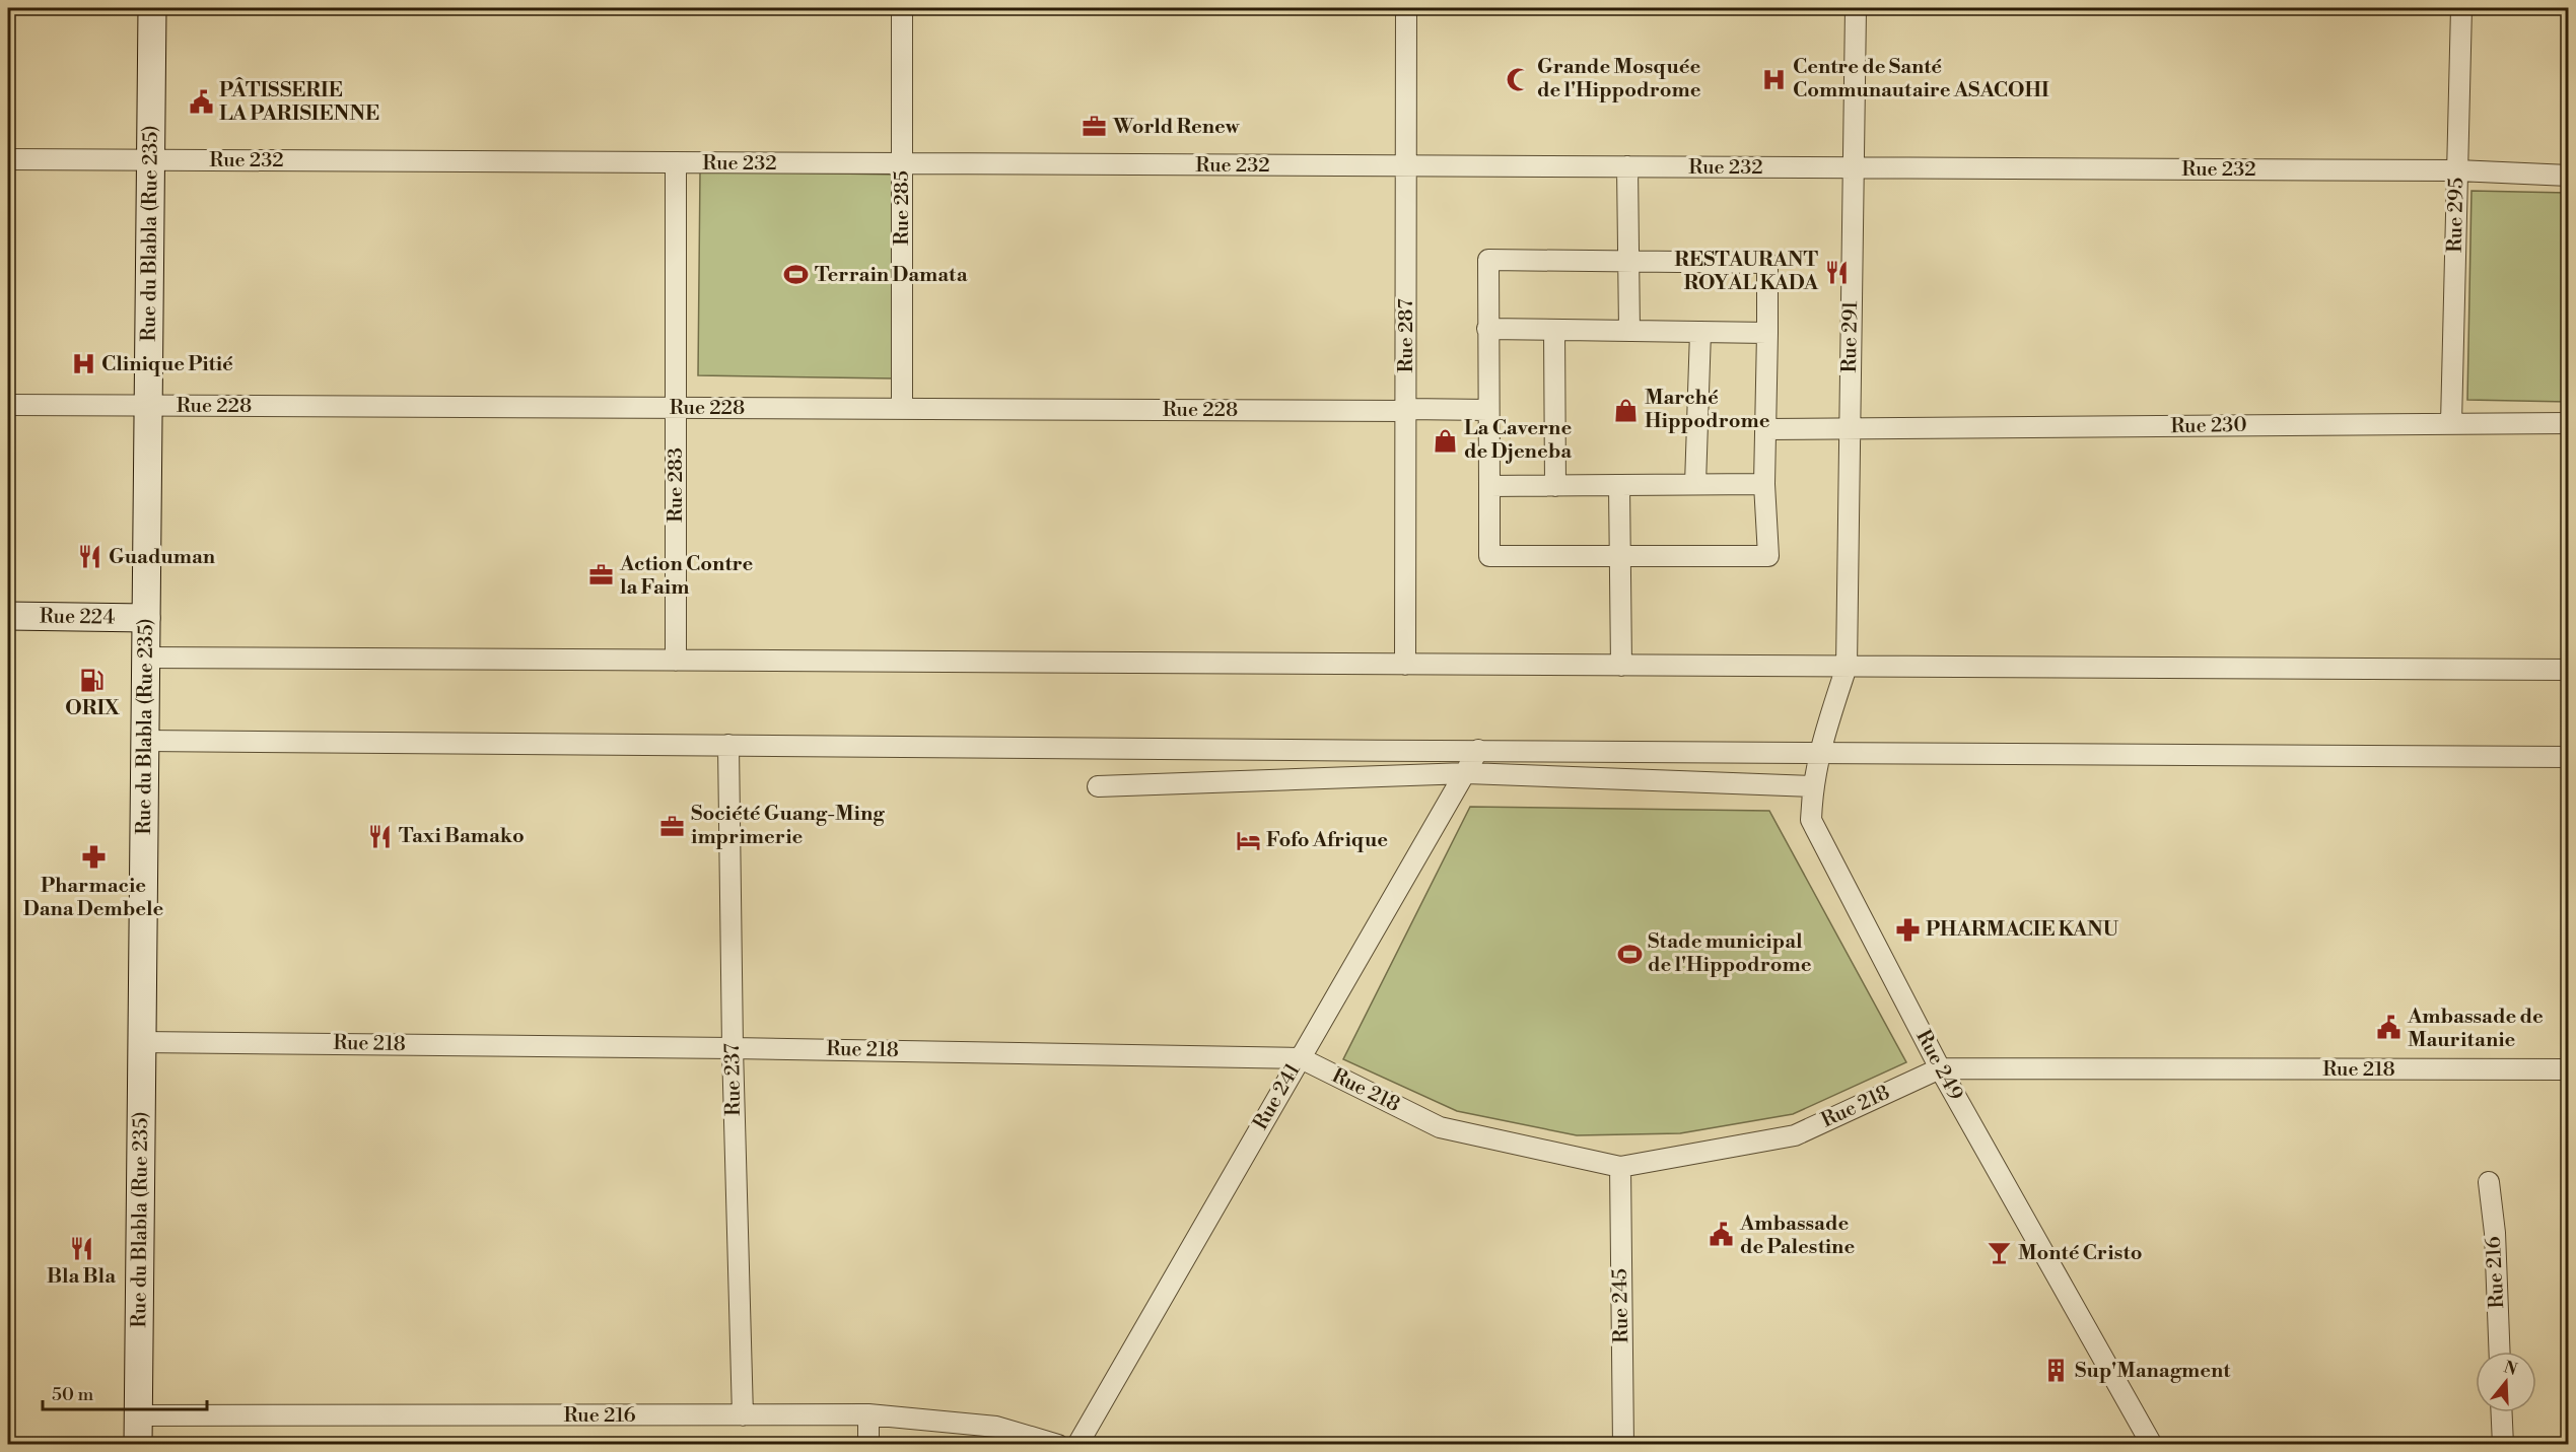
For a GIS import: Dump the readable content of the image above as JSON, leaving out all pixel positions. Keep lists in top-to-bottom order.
{
  "streets": {
    "street": [
      "Rue 232",
      "Rue 285",
      "Rue 295",
      "Rue du Blabla (Rue 235)",
      "Rue 287",
      "Rue 291",
      "Rue 228",
      "Rue 230",
      "Rue 283",
      "Rue 224",
      "Rue 218",
      "Rue 249",
      "Rue 237",
      "Rue 241",
      "Rue 216",
      "Rue 245"
    ]
  },
  "crossings": [
    ["Rue 232", "Rue 285"],
    ["Rue 232", "Rue 295"],
    ["Rue 232", "Rue du Blabla (Rue 235)"],
    ["Rue 232", "Rue 287"],
    ["Rue 232", "Rue 291"],
    ["Rue 232", "Rue 283"],
    ["Rue 285", "Rue 228"],
    ["Rue 295", "Rue 230"],
    ["Rue du Blabla (Rue 235)", "Rue 228"],
    ["Rue du Blabla (Rue 235)", "Rue 224"],
    ["Rue du Blabla (Rue 235)", "Rue 218"],
    ["Rue du Blabla (Rue 235)", "Rue 216"],
    ["Rue 287", "Rue 228"],
    ["Rue 291", "Rue 230"],
    ["Rue 291", "Rue 249"],
    ["Rue 228", "Rue 283"],
    ["Rue 218", "Rue 249"],
    ["Rue 218", "Rue 237"],
    ["Rue 218", "Rue 241"],
    ["Rue 218", "Rue 245"],
    ["Rue 237", "Rue 216"]
  ],
  "places": {
    "mosque": ["Grande Mosquée de l'Hippodrome"],
    "hospital": ["Centre de Santé Communautaire ASACOHI", "Clinique Pitié"],
    "public building": ["PÂTISSERIE LA PARISIENNE", "Ambassade de Mauritanie", "Ambassade de Palestine"],
    "office": ["World Renew", "Action Contre la Faim", "Société Guang-Ming imprimerie"],
    "restaurant": [
      "RESTAURANT ROYAL KADA",
      "Guaduman",
      "Taxi Bamako",
      "Bla Bla"
    ],
    "sports": ["Terrain Damata", "Stade municipal de l'Hippodrome"],
    "shop": ["Marché Hippodrome", "La Caverne de Djeneba"],
    "fuel station": ["ORIX"],
    "hotel": ["Fofo Afrique"],
    "pharmacy": ["Pharmacie Dana Dembele", "PHARMACIE KANU"],
    "bar": ["Monté Cristo"],
    "building": ["Sup'Managment"]
  },
  "scale_bar": "50 m",
  "north": "top"
}
